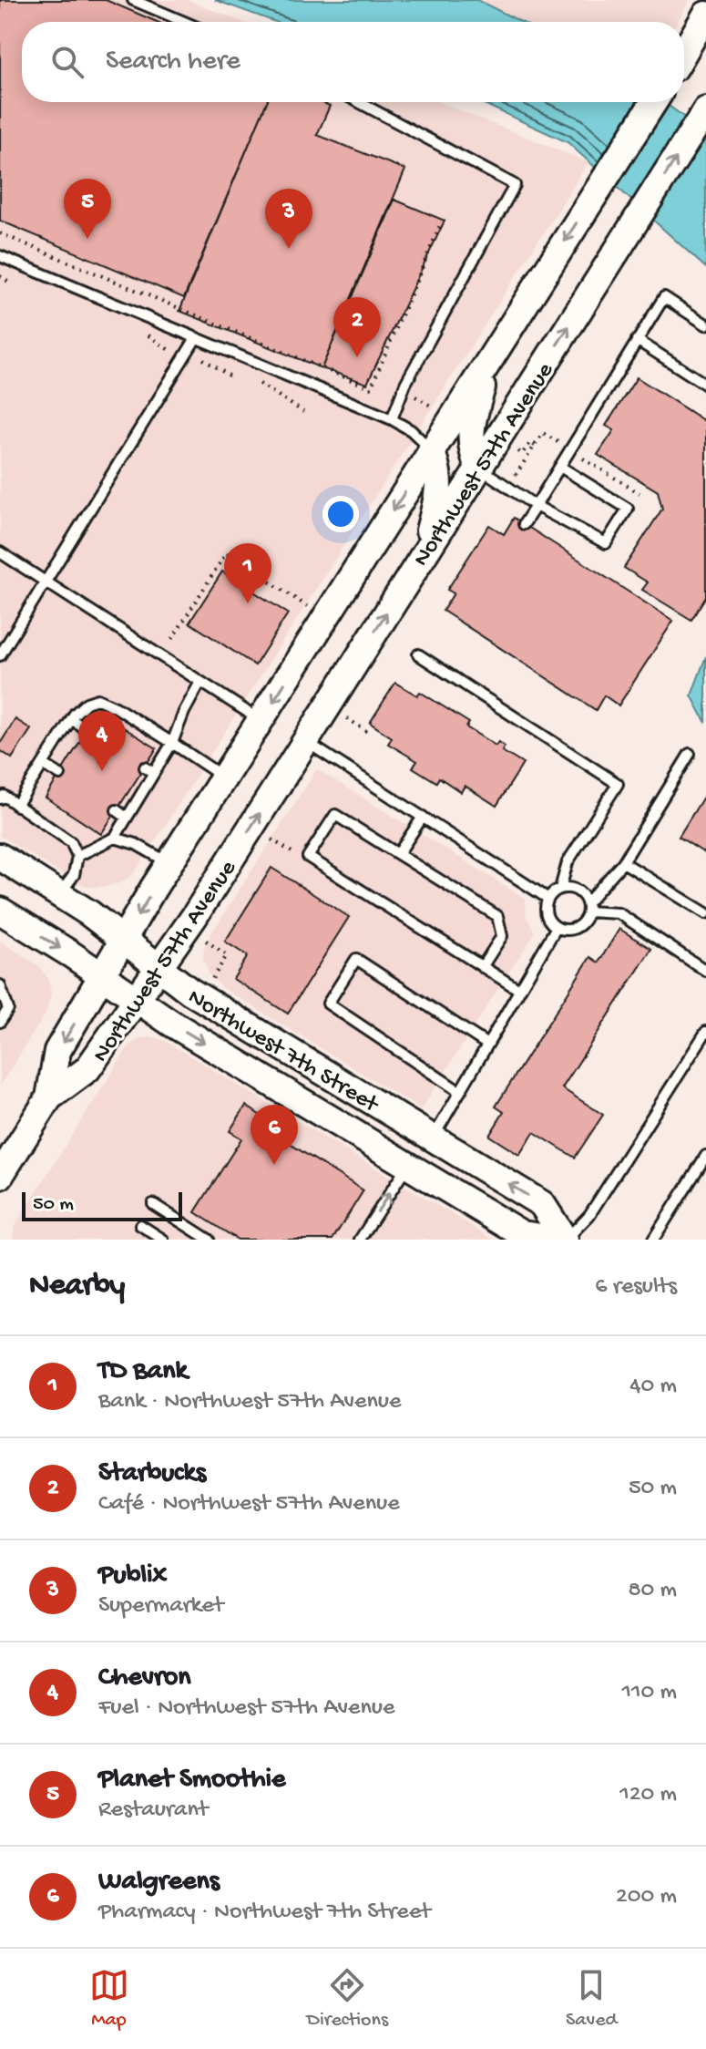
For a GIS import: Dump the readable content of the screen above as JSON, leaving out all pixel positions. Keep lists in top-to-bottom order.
{
  "streets": {
    "main road": ["Northwest 57th Avenue", "Northwest 7th Street"]
  },
  "crossings": [
    ["Northwest 57th Avenue", "Northwest 7th Street"]
  ],
  "scale_bar": "50 m",
  "page": {
    "search": "Search here",
    "pins": [
      "5",
      "3",
      "2",
      "1",
      "4",
      "6"
    ],
    "scale": "50 m",
    "heading": ["Nearby", "6 results"],
    "list": [
      {
        "mark": "1",
        "name": "TD Bank",
        "note": "Bank · Northwest 57th Avenue",
        "value": "40 m"
      },
      {
        "mark": "2",
        "name": "Starbucks",
        "note": "Café · Northwest 57th Avenue",
        "value": "50 m"
      },
      {
        "mark": "3",
        "name": "Publix",
        "note": "Supermarket",
        "value": "80 m"
      },
      {
        "mark": "4",
        "name": "Chevron",
        "note": "Fuel · Northwest 57th Avenue",
        "value": "110 m"
      },
      {
        "mark": "5",
        "name": "Planet Smoothie",
        "note": "Restaurant",
        "value": "120 m"
      },
      {
        "mark": "6",
        "name": "Walgreens",
        "note": "Pharmacy · Northwest 7th Street",
        "value": "200 m"
      }
    ],
    "nav": ["Map", "Directions", "Saved"]
  }
}
